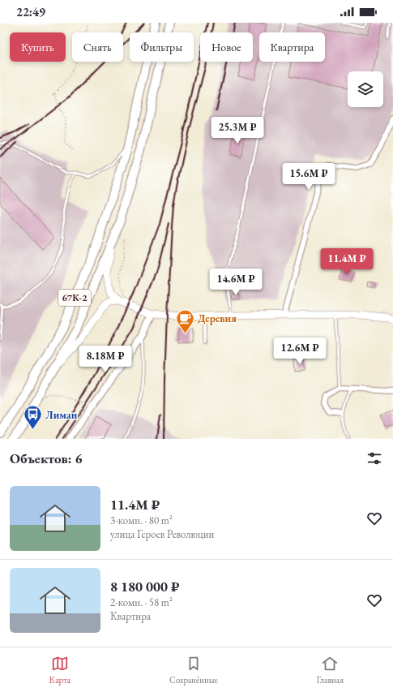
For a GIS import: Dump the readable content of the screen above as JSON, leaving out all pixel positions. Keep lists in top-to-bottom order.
{
  "streets": {
    "highway": ["67К-2"]
  },
  "places": {
    "cafe": ["Деревня"],
    "bus stop": ["Лиман"]
  },
  "page": {
    "status": "22:49",
    "chip": [
      "Купить",
      "Снять",
      "Фильтры",
      "Новое",
      "Квартира"
    ],
    "price": [
      "25.3M ₽",
      "15.6M ₽",
      "11.4M ₽",
      "14.6M ₽",
      "12.6M ₽",
      "8.18M ₽"
    ],
    "heading": "Объектов: 6",
    "list": [
      {
        "name": "11.4M ₽",
        "note": "3-комн. · 80 m² · улица Героев Революции"
      },
      {
        "name": "8 180 000 ₽",
        "note": "2-комн. · 58 m² · Квартира"
      }
    ],
    "tabs": ["Карта", "Сохранённые", "Главная"]
  }
}
